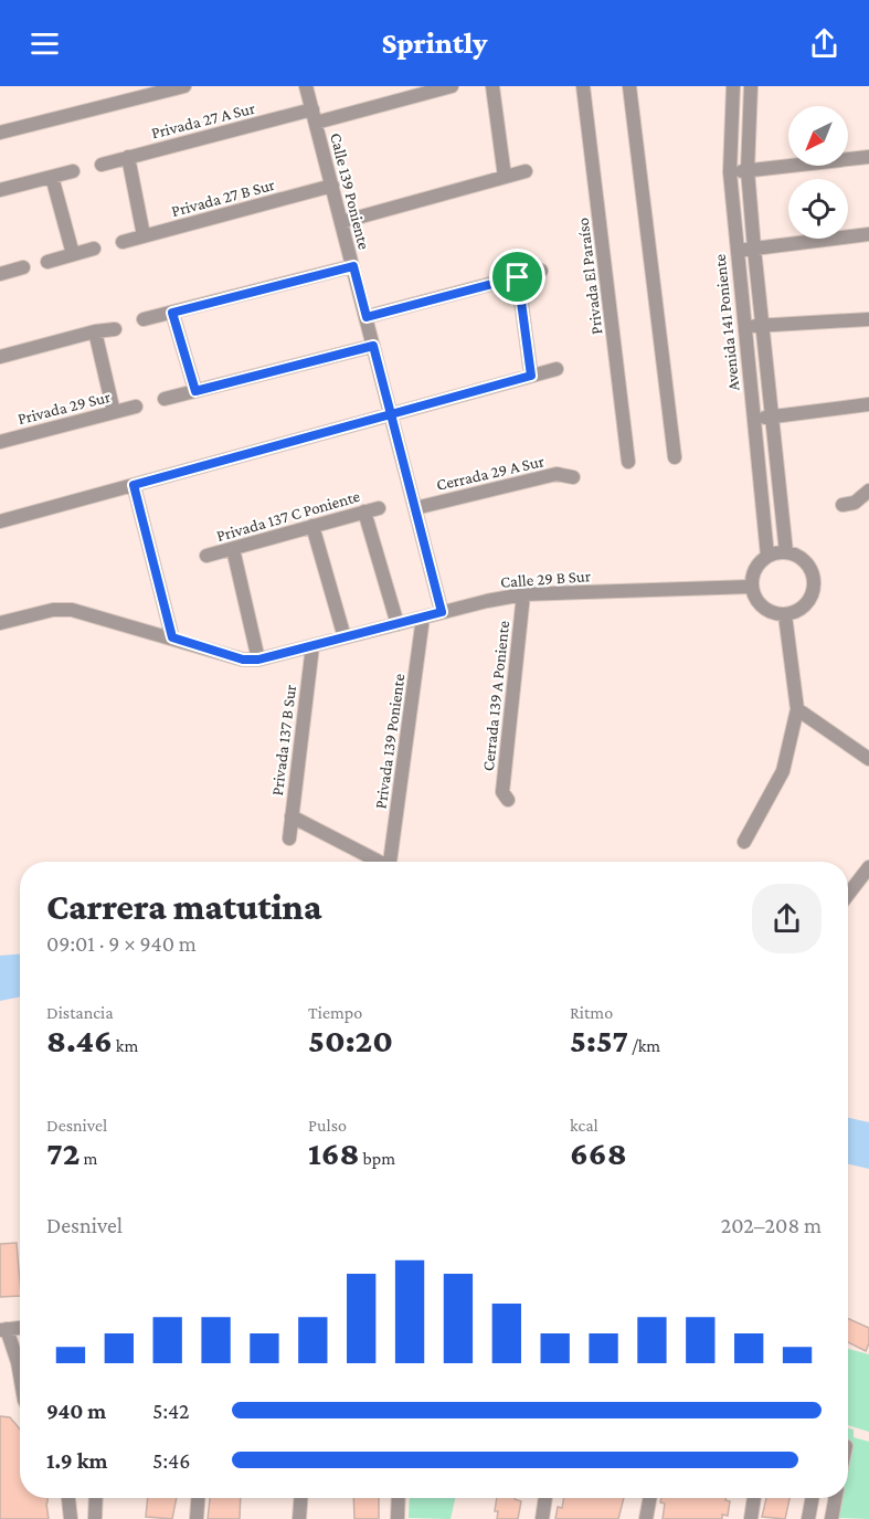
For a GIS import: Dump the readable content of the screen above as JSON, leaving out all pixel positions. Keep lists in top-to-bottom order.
{
  "streets": {
    "street": [
      "Privada 27 A Sur",
      "Calle 139 Poniente",
      "Privada 27 B Sur",
      "Privada El Paraíso",
      "Avenida 141 Poniente",
      "Privada 29 Sur",
      "Cerrada 29 A Sur",
      "Privada 137 C Poniente",
      "Calle 29 B Sur",
      "Cerrada 139 A Poniente",
      "Privada 137 B Sur",
      "Privada 139 Poniente"
    ]
  },
  "crossings": [
    ["Privada 27 A Sur", "Calle 139 Poniente"],
    ["Calle 139 Poniente", "Privada 27 B Sur"],
    ["Calle 139 Poniente", "Cerrada 29 A Sur"],
    ["Calle 139 Poniente", "Calle 29 B Sur"],
    ["Avenida 141 Poniente", "Calle 29 B Sur"],
    ["Privada 137 C Poniente", "Calle 29 B Sur"],
    ["Calle 29 B Sur", "Cerrada 139 A Poniente"],
    ["Calle 29 B Sur", "Privada 137 B Sur"],
    ["Calle 29 B Sur", "Privada 139 Poniente"]
  ],
  "north": "bottom left",
  "page": {
    "header": "Sprintly",
    "heading": ["Carrera matutina", "09:01 · 9 × 940 m"],
    "stats": [
      ["Distancia", "8.46 km"],
      ["Tiempo", "50:20"],
      ["Ritmo", "5:57 /km"],
      ["Desnivel", "72 m"],
      ["Pulso", "168 bpm"],
      ["kcal", "668"]
    ],
    "chart": ["Desnivel", "202–208 m"],
    "list": [
      {
        "name": "940 m",
        "note": "5:42"
      },
      {
        "name": "1.9 km",
        "note": "5:46"
      }
    ]
  }
}
